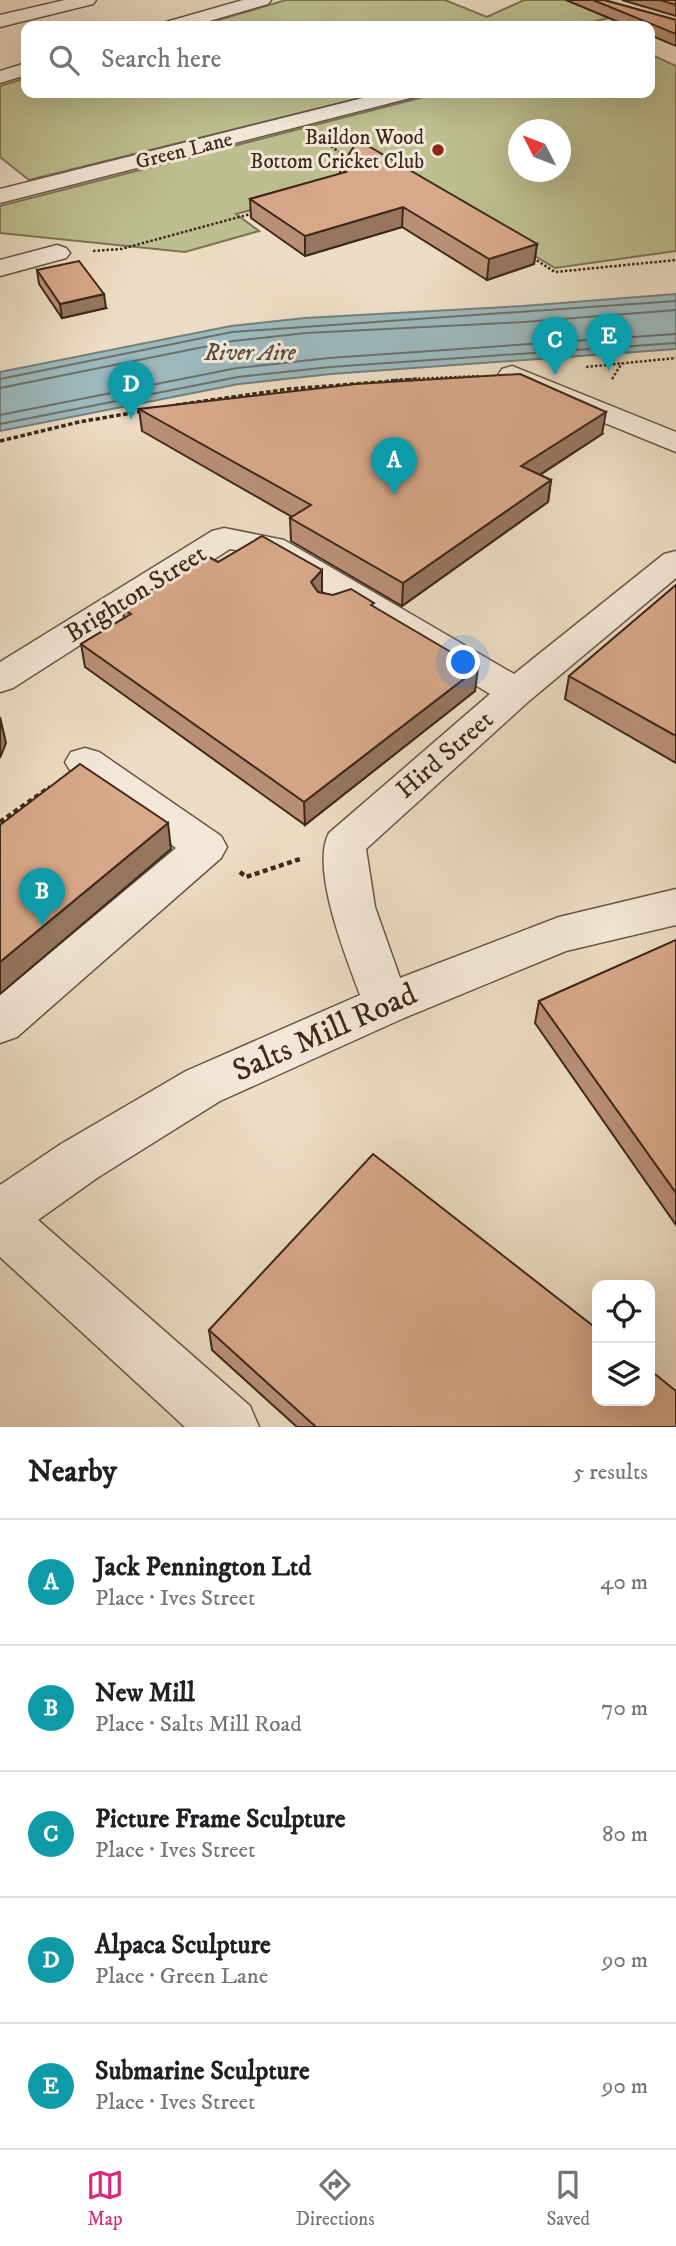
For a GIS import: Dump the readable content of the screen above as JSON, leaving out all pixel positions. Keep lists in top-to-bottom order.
{
  "streets": {
    "street": [
      "Green Lane",
      "Brighton Street",
      "Hird Street",
      "Salts Mill Road"
    ]
  },
  "crossings": [
    ["Brighton Street", "Hird Street"]
  ],
  "water": ["River Aire"],
  "places": ["Baildon Wood Bottom Cricket Club"],
  "north": "top left",
  "page": {
    "search": "Search here",
    "pins": [
      "E",
      "C",
      "D",
      "A",
      "B"
    ],
    "heading": ["Nearby", "5 results"],
    "list": [
      {
        "mark": "A",
        "name": "Jack Pennington Ltd",
        "note": "Place · Ives Street",
        "value": "40 m"
      },
      {
        "mark": "B",
        "name": "New Mill",
        "note": "Place · Salts Mill Road",
        "value": "70 m"
      },
      {
        "mark": "C",
        "name": "Picture Frame Sculpture",
        "note": "Place · Ives Street",
        "value": "80 m"
      },
      {
        "mark": "D",
        "name": "Alpaca Sculpture",
        "note": "Place · Green Lane",
        "value": "90 m"
      },
      {
        "mark": "E",
        "name": "Submarine Sculpture",
        "note": "Place · Ives Street",
        "value": "90 m"
      }
    ],
    "nav": ["Map", "Directions", "Saved"]
  }
}
